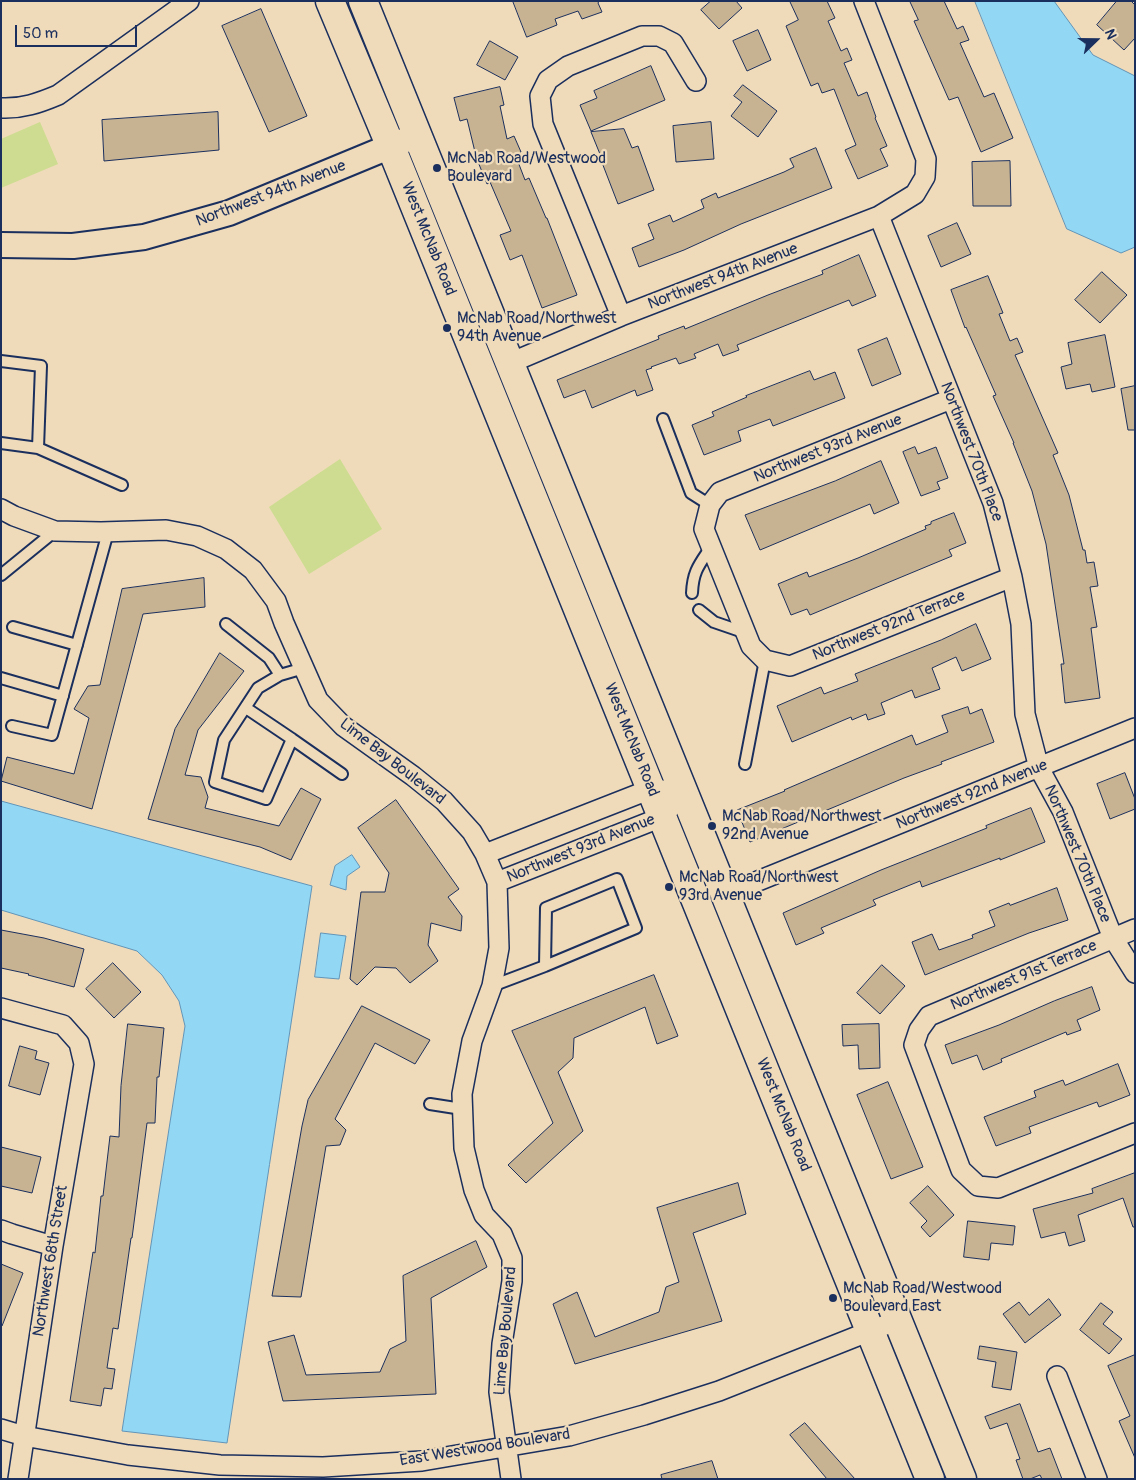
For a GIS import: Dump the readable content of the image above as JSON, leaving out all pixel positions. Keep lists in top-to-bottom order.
{
  "streets": {
    "main road": ["West McNab Road"],
    "street": [
      "Northwest 94th Avenue",
      "Northwest 93rd Avenue",
      "Northwest 70th Place",
      "Northwest 92nd Terrace",
      "Lime Bay Boulevard",
      "Northwest 92nd Avenue",
      "Northwest 91st Terrace",
      "Northwest 68th Street",
      "East Westwood Boulevard"
    ]
  },
  "crossings": [
    ["Northwest 94th Avenue", "West McNab Road"],
    ["Northwest 94th Avenue", "Northwest 70th Place"],
    ["West McNab Road", "Northwest 93rd Avenue"],
    ["West McNab Road", "Northwest 92nd Avenue"],
    ["West McNab Road", "East Westwood Boulevard"],
    ["Northwest 93rd Avenue", "Northwest 70th Place"],
    ["Northwest 93rd Avenue", "Lime Bay Boulevard"],
    ["Northwest 70th Place", "Northwest 92nd Terrace"],
    ["Northwest 70th Place", "Northwest 92nd Avenue"],
    ["Northwest 70th Place", "Northwest 91st Terrace"],
    ["Lime Bay Boulevard", "East Westwood Boulevard"],
    ["Northwest 68th Street", "East Westwood Boulevard"]
  ],
  "places": [
    "McNab Road/Westwood Boulevard",
    "McNab Road/Northwest 94th Avenue",
    "McNab Road/Northwest 92nd Avenue",
    "McNab Road/Northwest 93rd Avenue",
    "McNab Road/Westwood Boulevard East"
  ],
  "scale_bar": "50 m",
  "north": "right"
}
